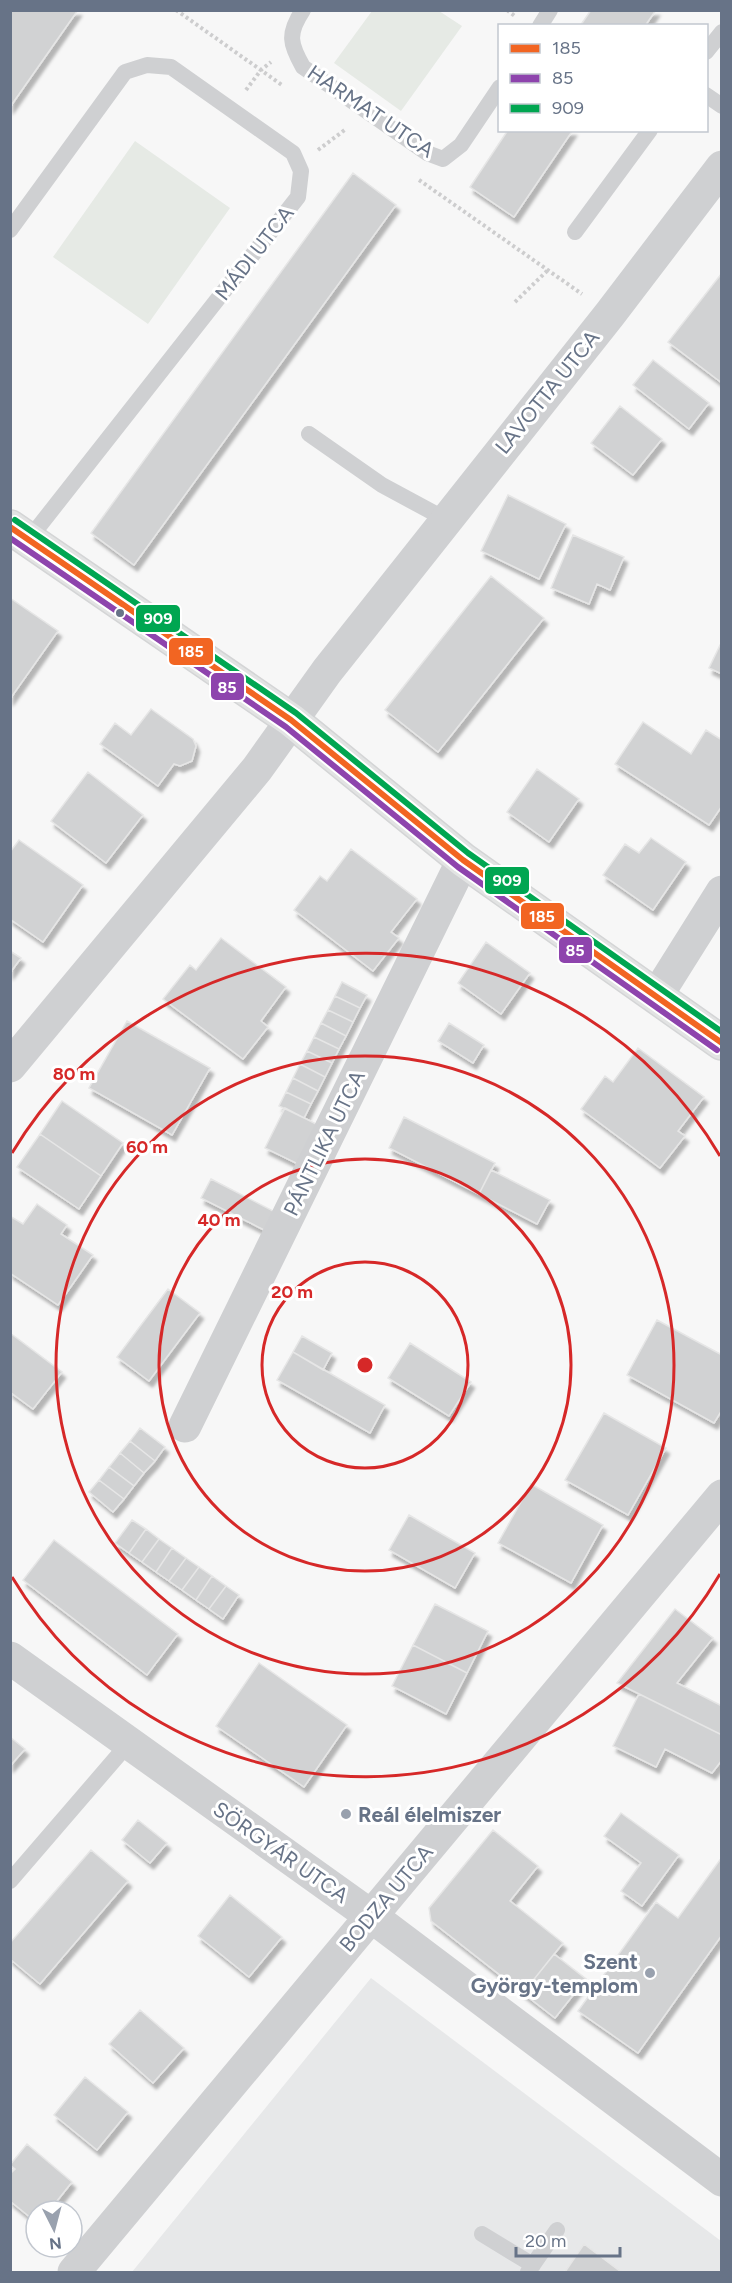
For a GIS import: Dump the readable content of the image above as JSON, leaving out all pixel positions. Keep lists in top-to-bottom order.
{
  "streets": {
    "street": [
      "MÁDI UTCA",
      "LAVOTTA UTCA",
      "PÁNTLIKA UTCA",
      "SÖRGYÁR UTCA",
      "BODZA UTCA"
    ],
    "lane": ["HARMAT UTCA"]
  },
  "crossings": [
    ["MÁDI UTCA", "LAVOTTA UTCA"],
    ["MÁDI UTCA", "PÁNTLIKA UTCA"],
    ["SÖRGYÁR UTCA", "BODZA UTCA"]
  ],
  "places": ["Reál élelmiszer", "Szent György-templom"],
  "lines": ["transit line 909", "transit line 185", "transit line 85"],
  "legend": ["185", "85", "909"],
  "scale_bar": "20 m",
  "north": "bottom",
  "rings": [
    "80 m",
    "60 m",
    "40 m",
    "20 m"
  ]
}
